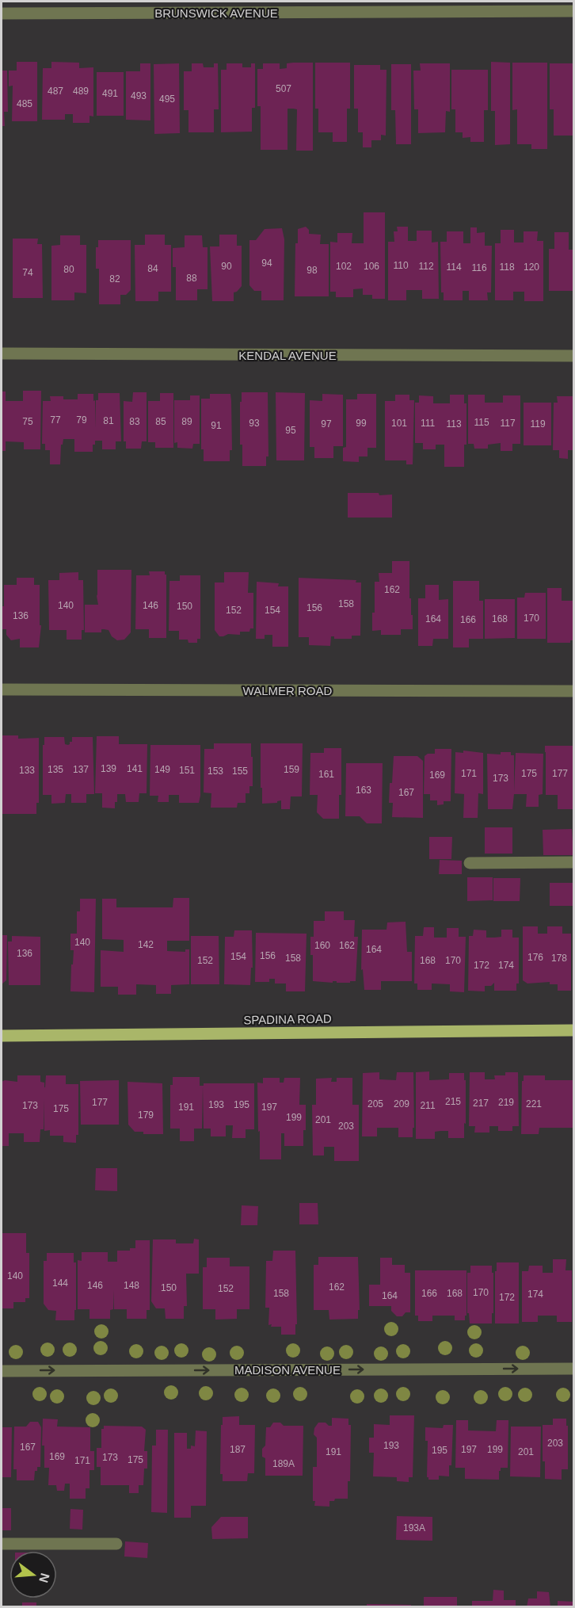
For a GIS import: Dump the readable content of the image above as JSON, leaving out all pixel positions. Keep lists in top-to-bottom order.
{
  "streets": {
    "main road": ["SPADINA ROAD"],
    "street": [
      "BRUNSWICK AVENUE",
      "KENDAL AVENUE",
      "WALMER ROAD",
      "MADISON AVENUE"
    ]
  },
  "one_way": ["MADISON AVENUE"],
  "house_numbers": [
    "507",
    "487",
    "489",
    "491",
    "493",
    "495",
    "485",
    "94",
    "110",
    "90",
    "102",
    "106",
    "112",
    "114",
    "118",
    "120",
    "116",
    "84",
    "80",
    "98",
    "74",
    "88",
    "82",
    "77",
    "79",
    "81",
    "75",
    "83",
    "85",
    "89",
    "115",
    "93",
    "99",
    "101",
    "111",
    "117",
    "97",
    "113",
    "119",
    "91",
    "95",
    "162",
    "158",
    "140",
    "146",
    "150",
    "156",
    "152",
    "154",
    "136",
    "170",
    "164",
    "168",
    "166",
    "139",
    "141",
    "135",
    "137",
    "149",
    "159",
    "133",
    "151",
    "153",
    "155",
    "171",
    "175",
    "177",
    "161",
    "169",
    "173",
    "163",
    "167",
    "140",
    "142",
    "160",
    "162",
    "164",
    "136",
    "156",
    "154",
    "176",
    "158",
    "178",
    "152",
    "168",
    "170",
    "172",
    "174",
    "215",
    "177",
    "219",
    "217",
    "205",
    "209",
    "221",
    "193",
    "195",
    "173",
    "211",
    "191",
    "197",
    "175",
    "179",
    "199",
    "201",
    "203",
    "140",
    "144",
    "146",
    "148",
    "162",
    "150",
    "152",
    "170",
    "158",
    "166",
    "168",
    "174",
    "164",
    "172",
    "203",
    "193",
    "167",
    "187",
    "197",
    "199",
    "195",
    "191",
    "201",
    "169",
    "173",
    "175",
    "171",
    "189A",
    "193A"
  ],
  "north": "right"
}
